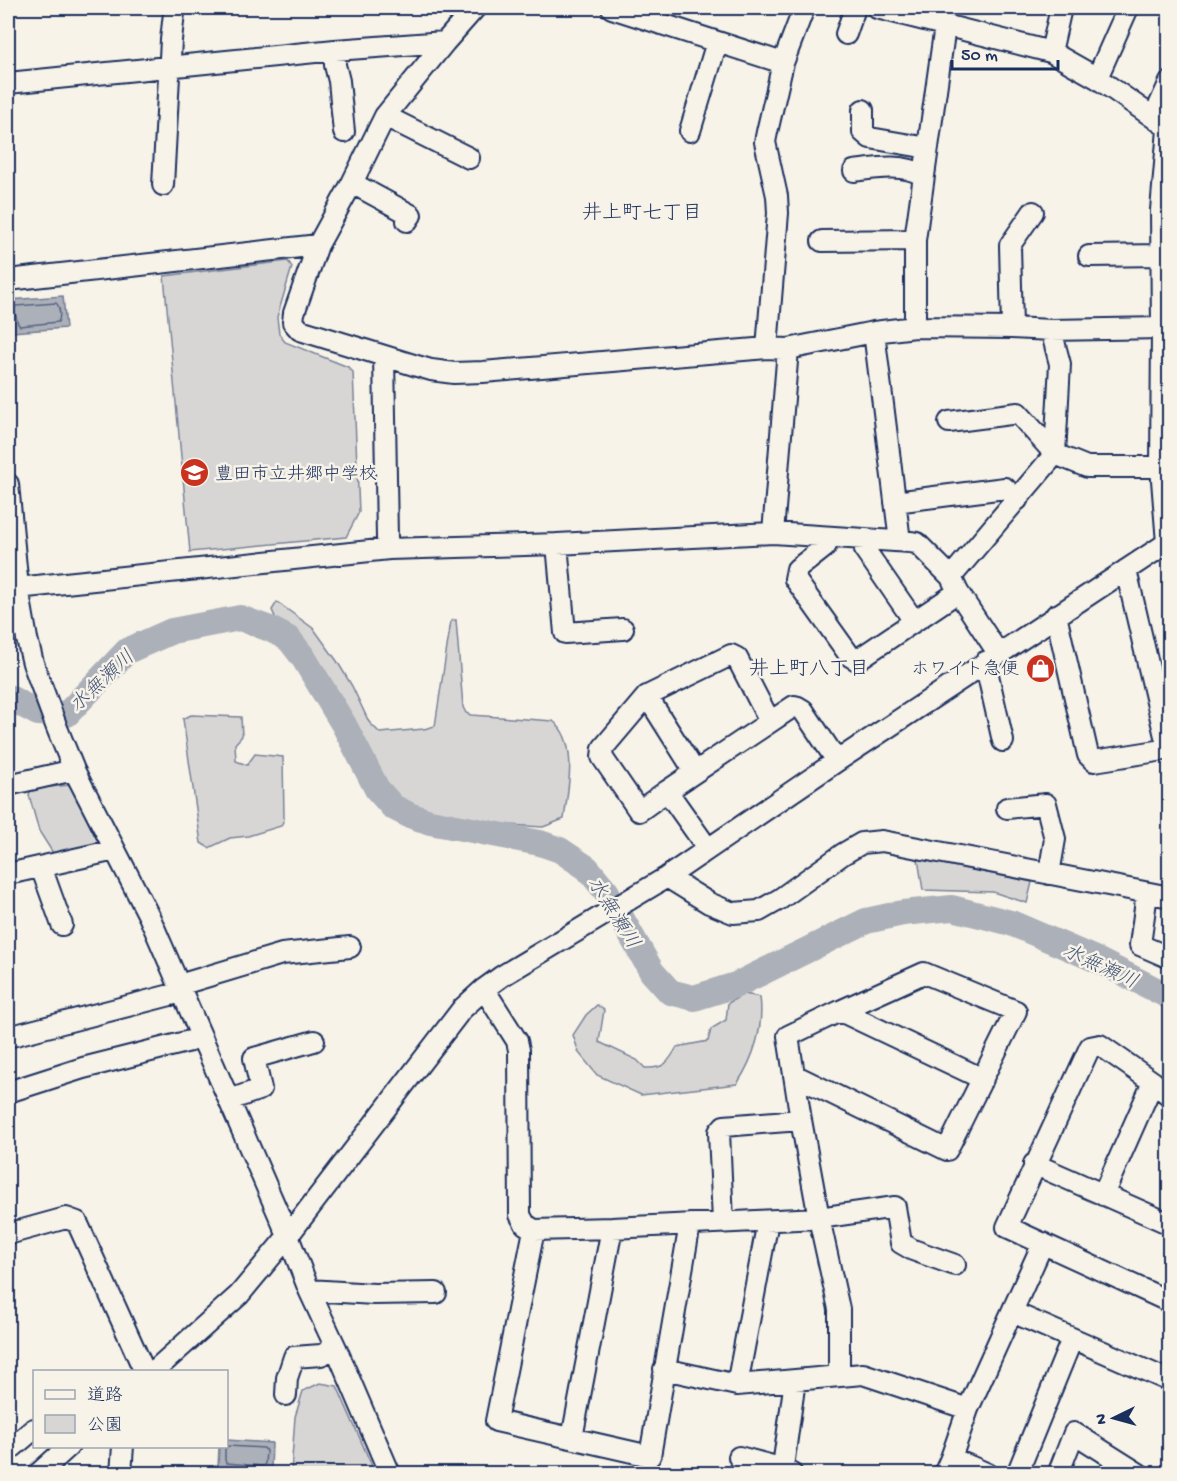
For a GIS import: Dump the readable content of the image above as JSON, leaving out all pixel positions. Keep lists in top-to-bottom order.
{
  "districts": ["井上町七丁目", "井上町八丁目"],
  "water": ["水無瀬川"],
  "places": {
    "school or university": ["豊田市立井郷中学校"],
    "shop": ["ホワイト急便"]
  },
  "legend": ["道路", "公園"],
  "scale_bar": "50 m",
  "north": "left"
}
